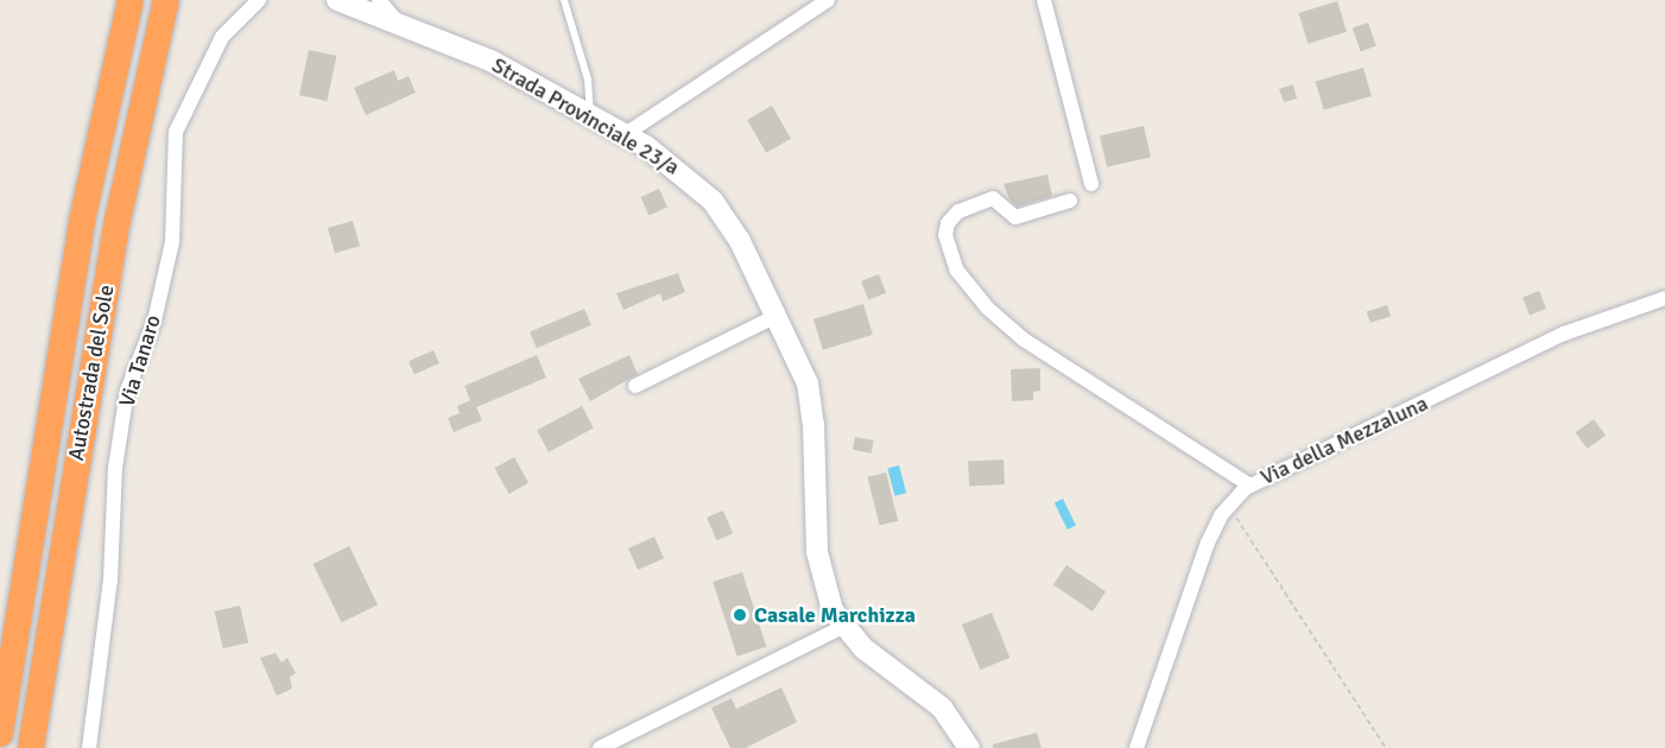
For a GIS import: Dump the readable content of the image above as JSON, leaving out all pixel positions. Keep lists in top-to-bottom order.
{
  "streets": {
    "highway": ["Autostrada del Sole"],
    "street": ["Strada Provinciale 23/a", "Via Tanaro", "Via della Mezzaluna"]
  },
  "places": ["Casale Marchizza"]
}
